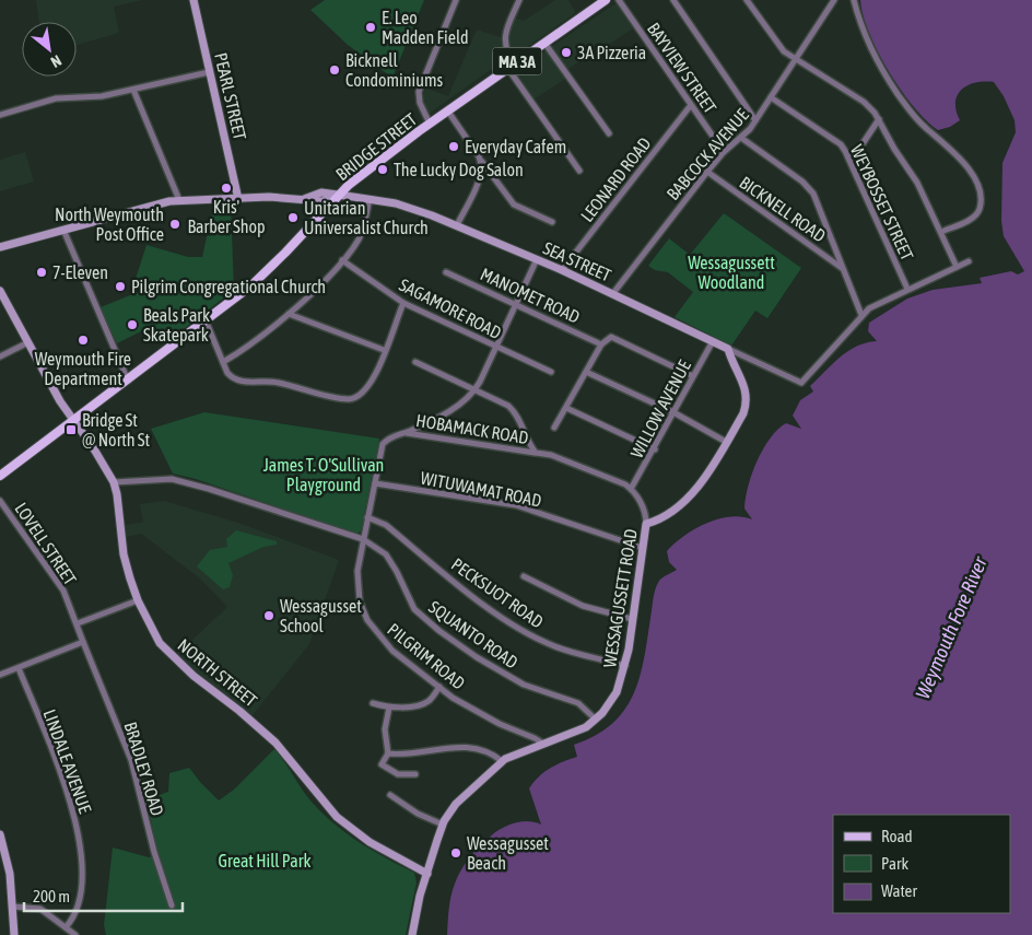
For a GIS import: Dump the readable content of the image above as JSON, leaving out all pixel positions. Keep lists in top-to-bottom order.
{
  "streets": {
    "main road": ["MA 3A", "BRIDGE STREET"],
    "street": [
      "BAYVIEW STREET",
      "PEARL STREET",
      "BABCOCK AVENUE",
      "LEONARD ROAD",
      "WEYBOSSET STREET",
      "BICKNELL ROAD",
      "SEA STREET",
      "MANOMET ROAD",
      "SAGAMORE ROAD",
      "WILLOW AVENUE",
      "HOBAMACK ROAD",
      "WITUWAMAT ROAD",
      "LOVELL STREET",
      "PECKSUOT ROAD",
      "WESSAGUSSETT ROAD",
      "SQUANTO ROAD",
      "PILGRIM ROAD",
      "NORTH STREET",
      "LINDALE AVENUE",
      "BRADLEY ROAD"
    ]
  },
  "crossings": [
    ["BAYVIEW STREET", "BABCOCK AVENUE"],
    ["BAYVIEW STREET", "LEONARD ROAD"],
    ["PEARL STREET", "SEA STREET"],
    ["BRIDGE STREET", "SEA STREET"],
    ["BRIDGE STREET", "NORTH STREET"],
    ["BABCOCK AVENUE", "WEYBOSSET STREET"],
    ["BABCOCK AVENUE", "BICKNELL ROAD"],
    ["BABCOCK AVENUE", "SEA STREET"],
    ["LEONARD ROAD", "SEA STREET"],
    ["SEA STREET", "WILLOW AVENUE"],
    ["WILLOW AVENUE", "WESSAGUSSETT ROAD"],
    ["HOBAMACK ROAD", "PILGRIM ROAD"],
    ["WITUWAMAT ROAD", "WESSAGUSSETT ROAD"],
    ["WITUWAMAT ROAD", "PILGRIM ROAD"],
    ["LOVELL STREET", "BRADLEY ROAD"],
    ["PECKSUOT ROAD", "WESSAGUSSETT ROAD"],
    ["PECKSUOT ROAD", "PILGRIM ROAD"],
    ["WESSAGUSSETT ROAD", "SQUANTO ROAD"],
    ["WESSAGUSSETT ROAD", "PILGRIM ROAD"],
    ["WESSAGUSSETT ROAD", "NORTH STREET"],
    ["SQUANTO ROAD", "PILGRIM ROAD"]
  ],
  "water": ["Weymouth Fore River"],
  "parks": ["Wessagussett Woodland", "James T. O'Sullivan Playground", "Great Hill Park"],
  "places": {
    "other": [
      "E. Leo Madden Field",
      "3A Pizzeria",
      "Bicknell Condominiums",
      "Everyday Cafem",
      "The Lucky Dog Salon",
      "Kris' Barber Shop",
      "Unitarian Universalist Church",
      "North Weymouth Post Office",
      "7-Eleven",
      "Pilgrim Congregational Church",
      "Beals Park Skatepark",
      "Weymouth Fire Department",
      "Wessagusset School",
      "Wessagusset Beach"
    ],
    "transit": ["Bridge St @ North St"]
  },
  "legend": ["Road", "Park", "Water"],
  "scale_bar": "200 m",
  "north": "bottom right"
}
